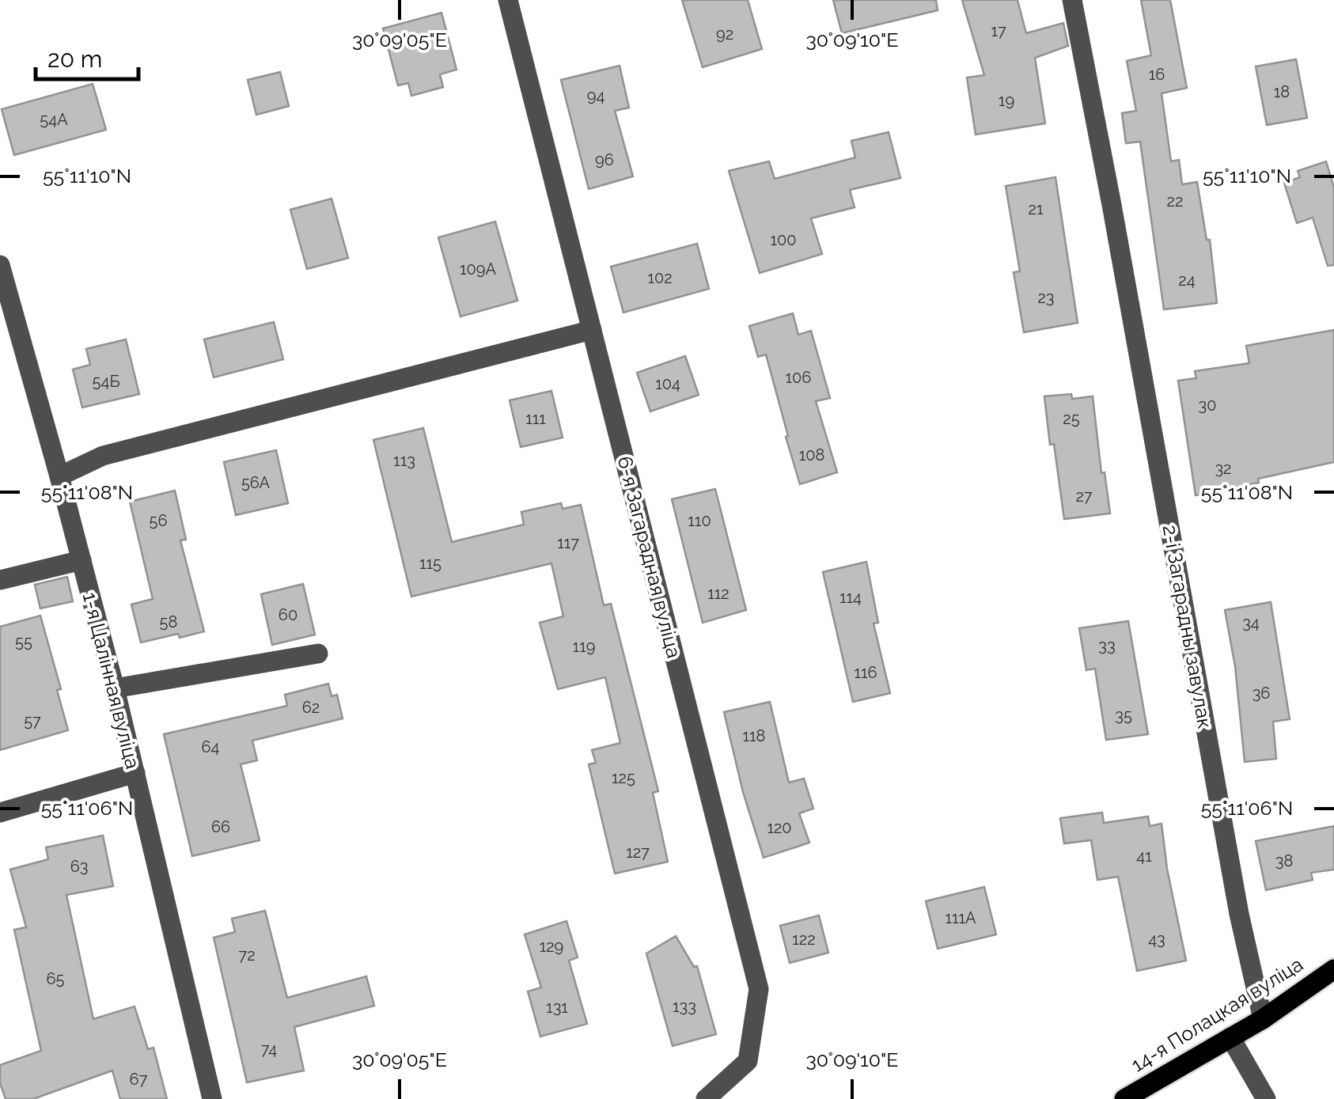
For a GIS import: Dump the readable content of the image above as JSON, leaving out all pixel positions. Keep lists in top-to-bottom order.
{
  "streets": {
    "main road": ["14-я Полацкая вуліца"],
    "street": ["6-я Загарадная вуліца", "2-і Загарадны завулак", "1-я Цалінная вуліца"]
  },
  "crossings": [
    ["2-і Загарадны завулак", "14-я Полацкая вуліца"]
  ],
  "house_numbers": [
    "17",
    "92",
    "16",
    "18",
    "94",
    "19",
    "54А",
    "96",
    "22",
    "21",
    "100",
    "109А",
    "102",
    "24",
    "23",
    "106",
    "54Б",
    "104",
    "30",
    "111",
    "25",
    "108",
    "113",
    "32",
    "56А",
    "27",
    "56",
    "110",
    "117",
    "115",
    "112",
    "114",
    "60",
    "58",
    "34",
    "55",
    "33",
    "119",
    "116",
    "36",
    "62",
    "35",
    "57",
    "118",
    "64",
    "125",
    "66",
    "120",
    "127",
    "41",
    "38",
    "63",
    "111А",
    "122",
    "43",
    "129",
    "72",
    "65",
    "133",
    "131",
    "74",
    "67"
  ],
  "scale_bar": "20 m",
  "coordinates": [
    "30°09'05\"E",
    "30°09'10\"E",
    "55°11'10\"N",
    "55°11'08\"N",
    "55°11'06\"N"
  ]
}
